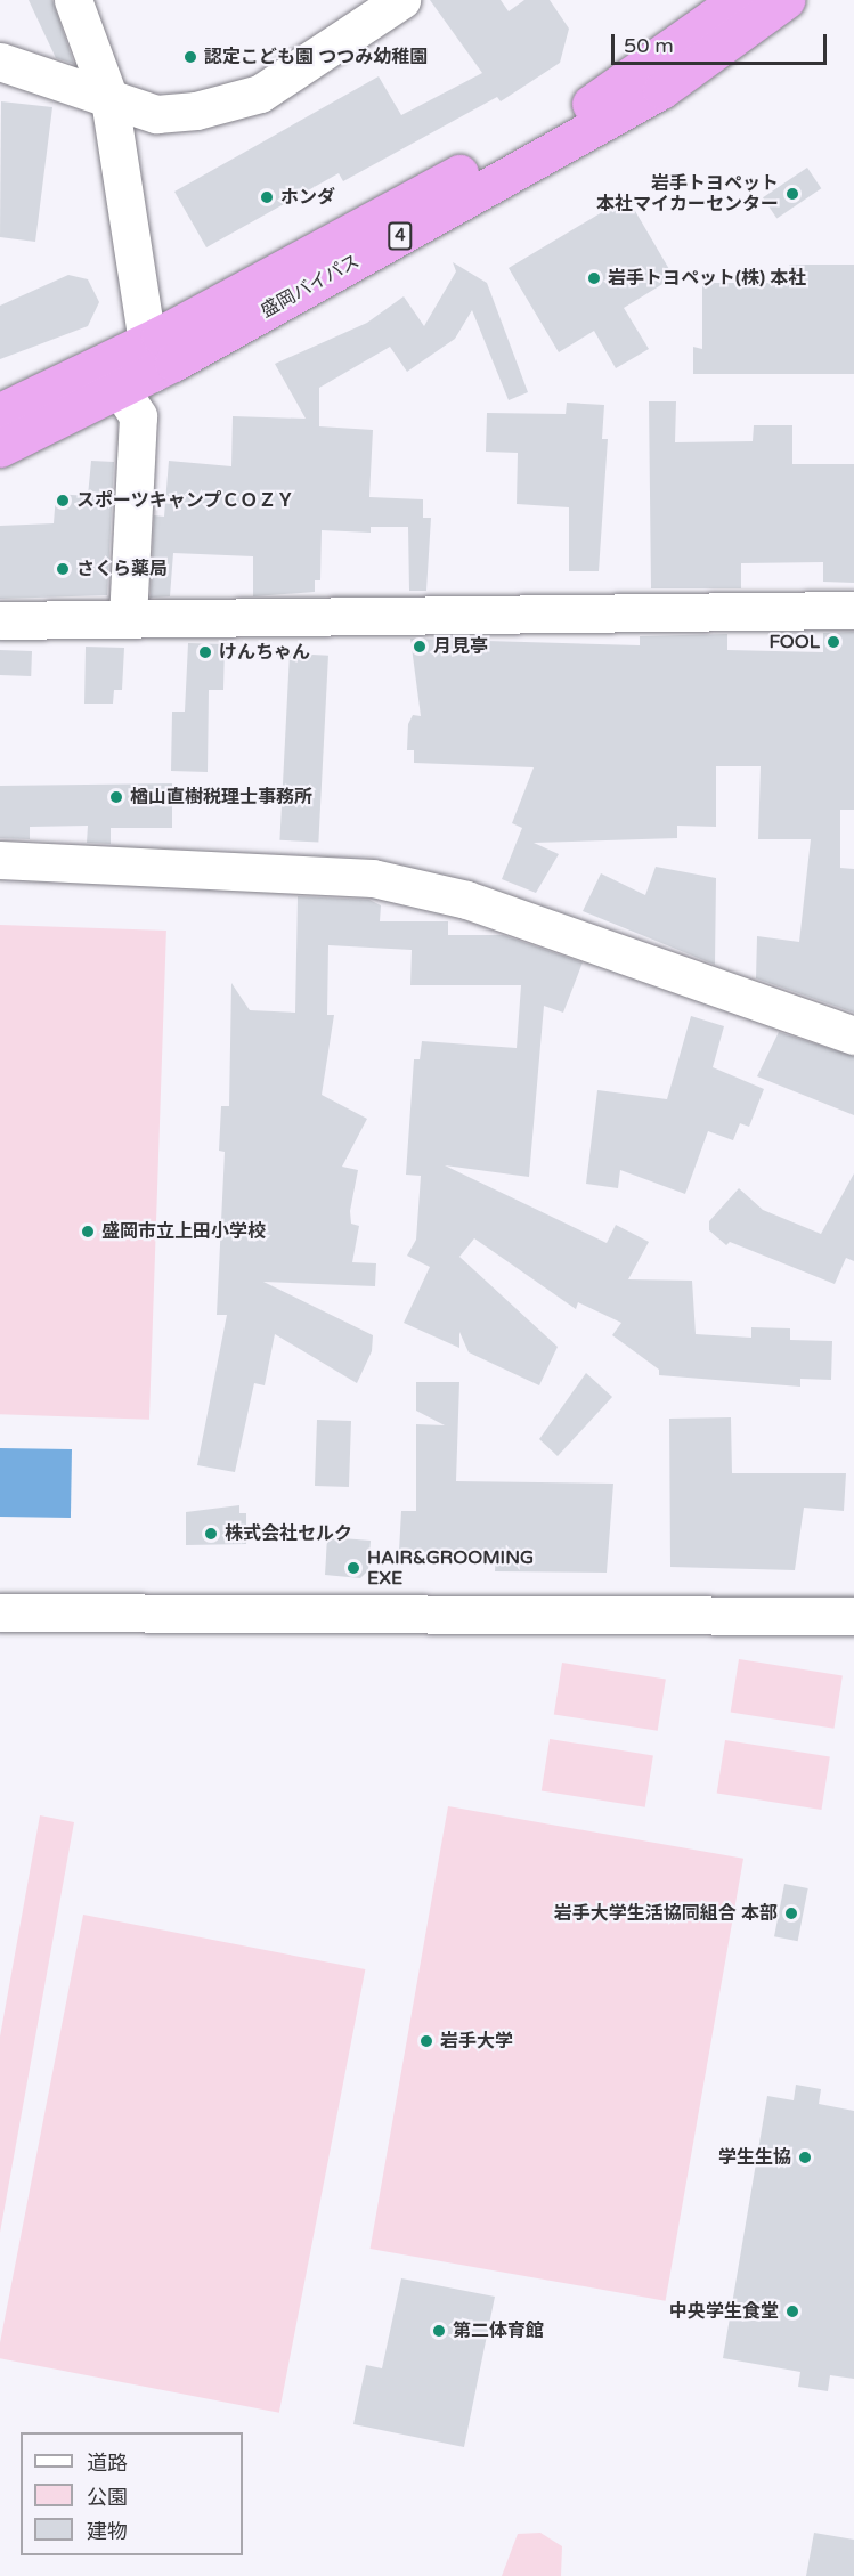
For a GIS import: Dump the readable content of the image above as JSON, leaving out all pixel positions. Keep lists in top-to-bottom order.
{
  "streets": {
    "highway": ["4", "盛岡バイパス"]
  },
  "places": [
    "認定こども園 つつみ幼稚園",
    "岩手トヨペット 本社マイカーセンター",
    "ホンダ",
    "岩手トヨペット(株) 本社",
    "スポーツキャンプＣＯＺＹ",
    "さくら薬局",
    "FOOL",
    "月見亭",
    "けんちゃん",
    "楢山直樹税理士事務所",
    "盛岡市立上田小学校",
    "株式会社セルク",
    "HAIR&GROOMING EXE",
    "岩手大学生活協同組合 本部",
    "岩手大学",
    "学生生協",
    "中央学生食堂",
    "第二体育館"
  ],
  "legend": ["道路", "公園", "建物"],
  "scale_bar": "50 m"
}
